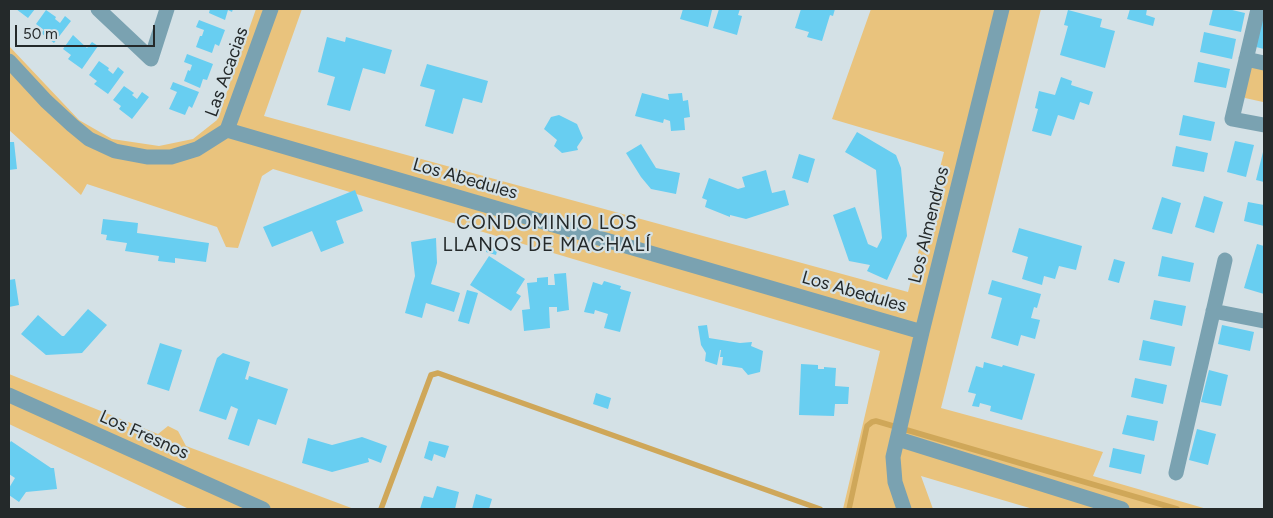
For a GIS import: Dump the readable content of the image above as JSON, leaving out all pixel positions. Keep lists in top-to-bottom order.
{
  "streets": {
    "street": [
      "Las Acacias",
      "Los Abedules",
      "Los Almendros",
      "Los Fresnos"
    ]
  },
  "crossings": [
    ["Las Acacias", "Los Abedules"],
    ["Los Abedules", "Los Almendros"]
  ],
  "districts": ["CONDOMINIO LOS LLANOS DE MACHALÍ"],
  "scale_bar": "50 m"
}
